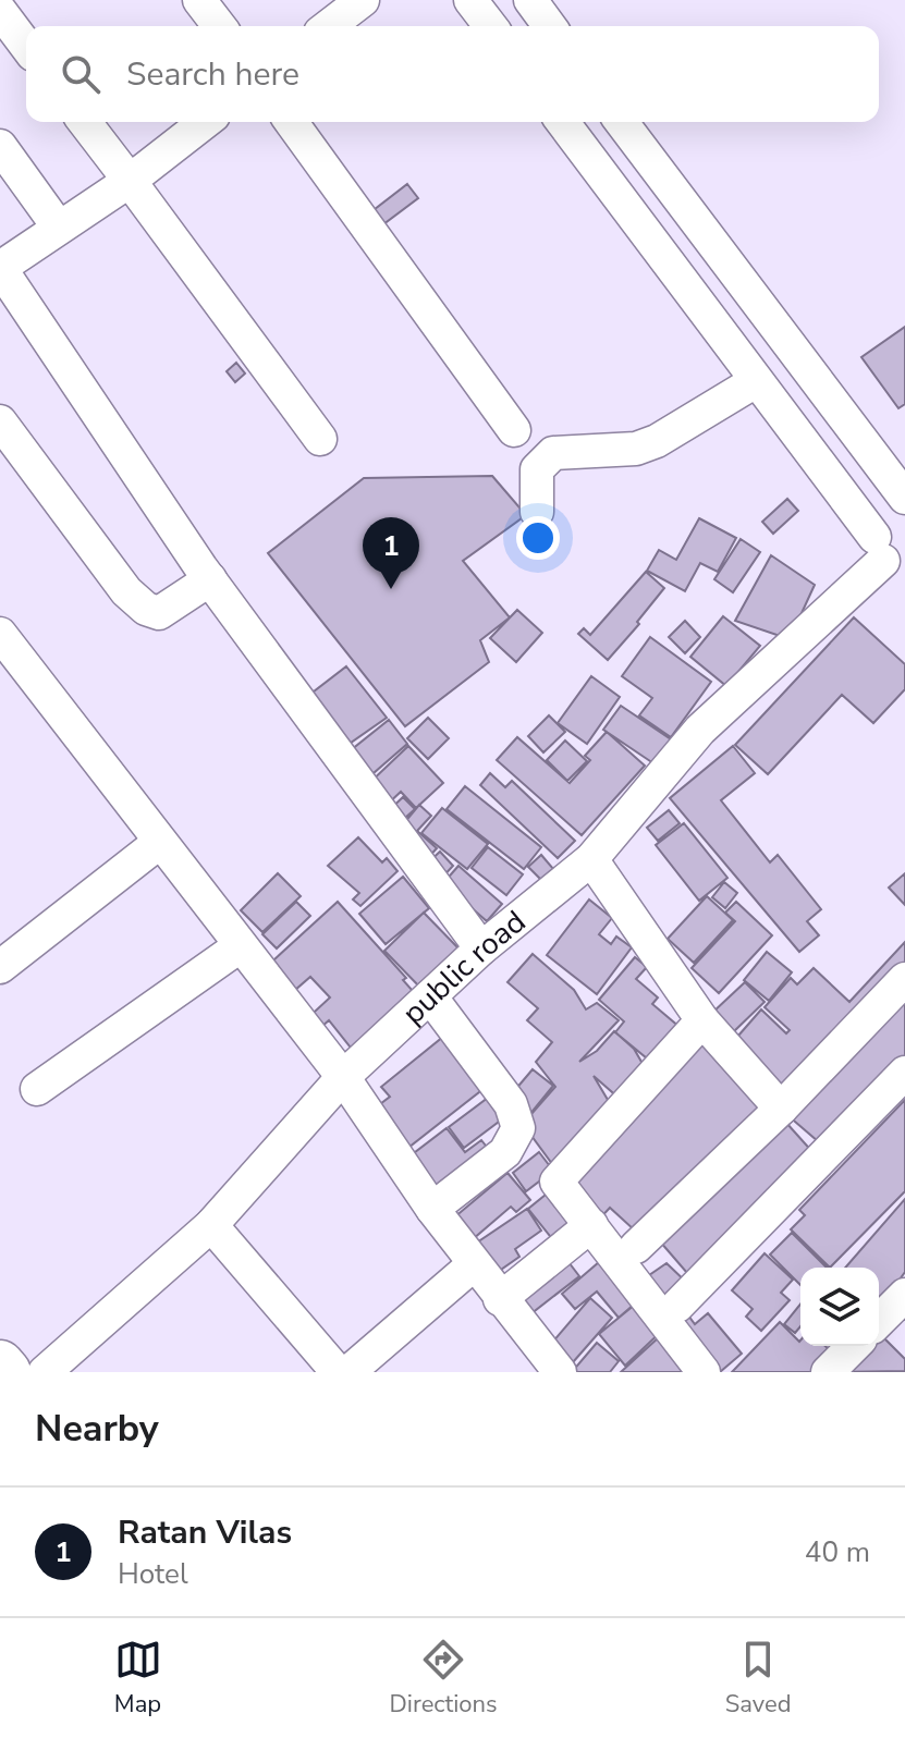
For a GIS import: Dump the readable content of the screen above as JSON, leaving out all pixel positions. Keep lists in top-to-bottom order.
{
  "streets": {
    "street": ["public road"]
  },
  "page": {
    "search": "Search here",
    "pins": "1",
    "heading": "Nearby",
    "list": [
      {
        "mark": "1",
        "name": "Ratan Vilas",
        "note": "Hotel",
        "value": "40 m"
      }
    ],
    "nav": ["Map", "Directions", "Saved"]
  }
}
